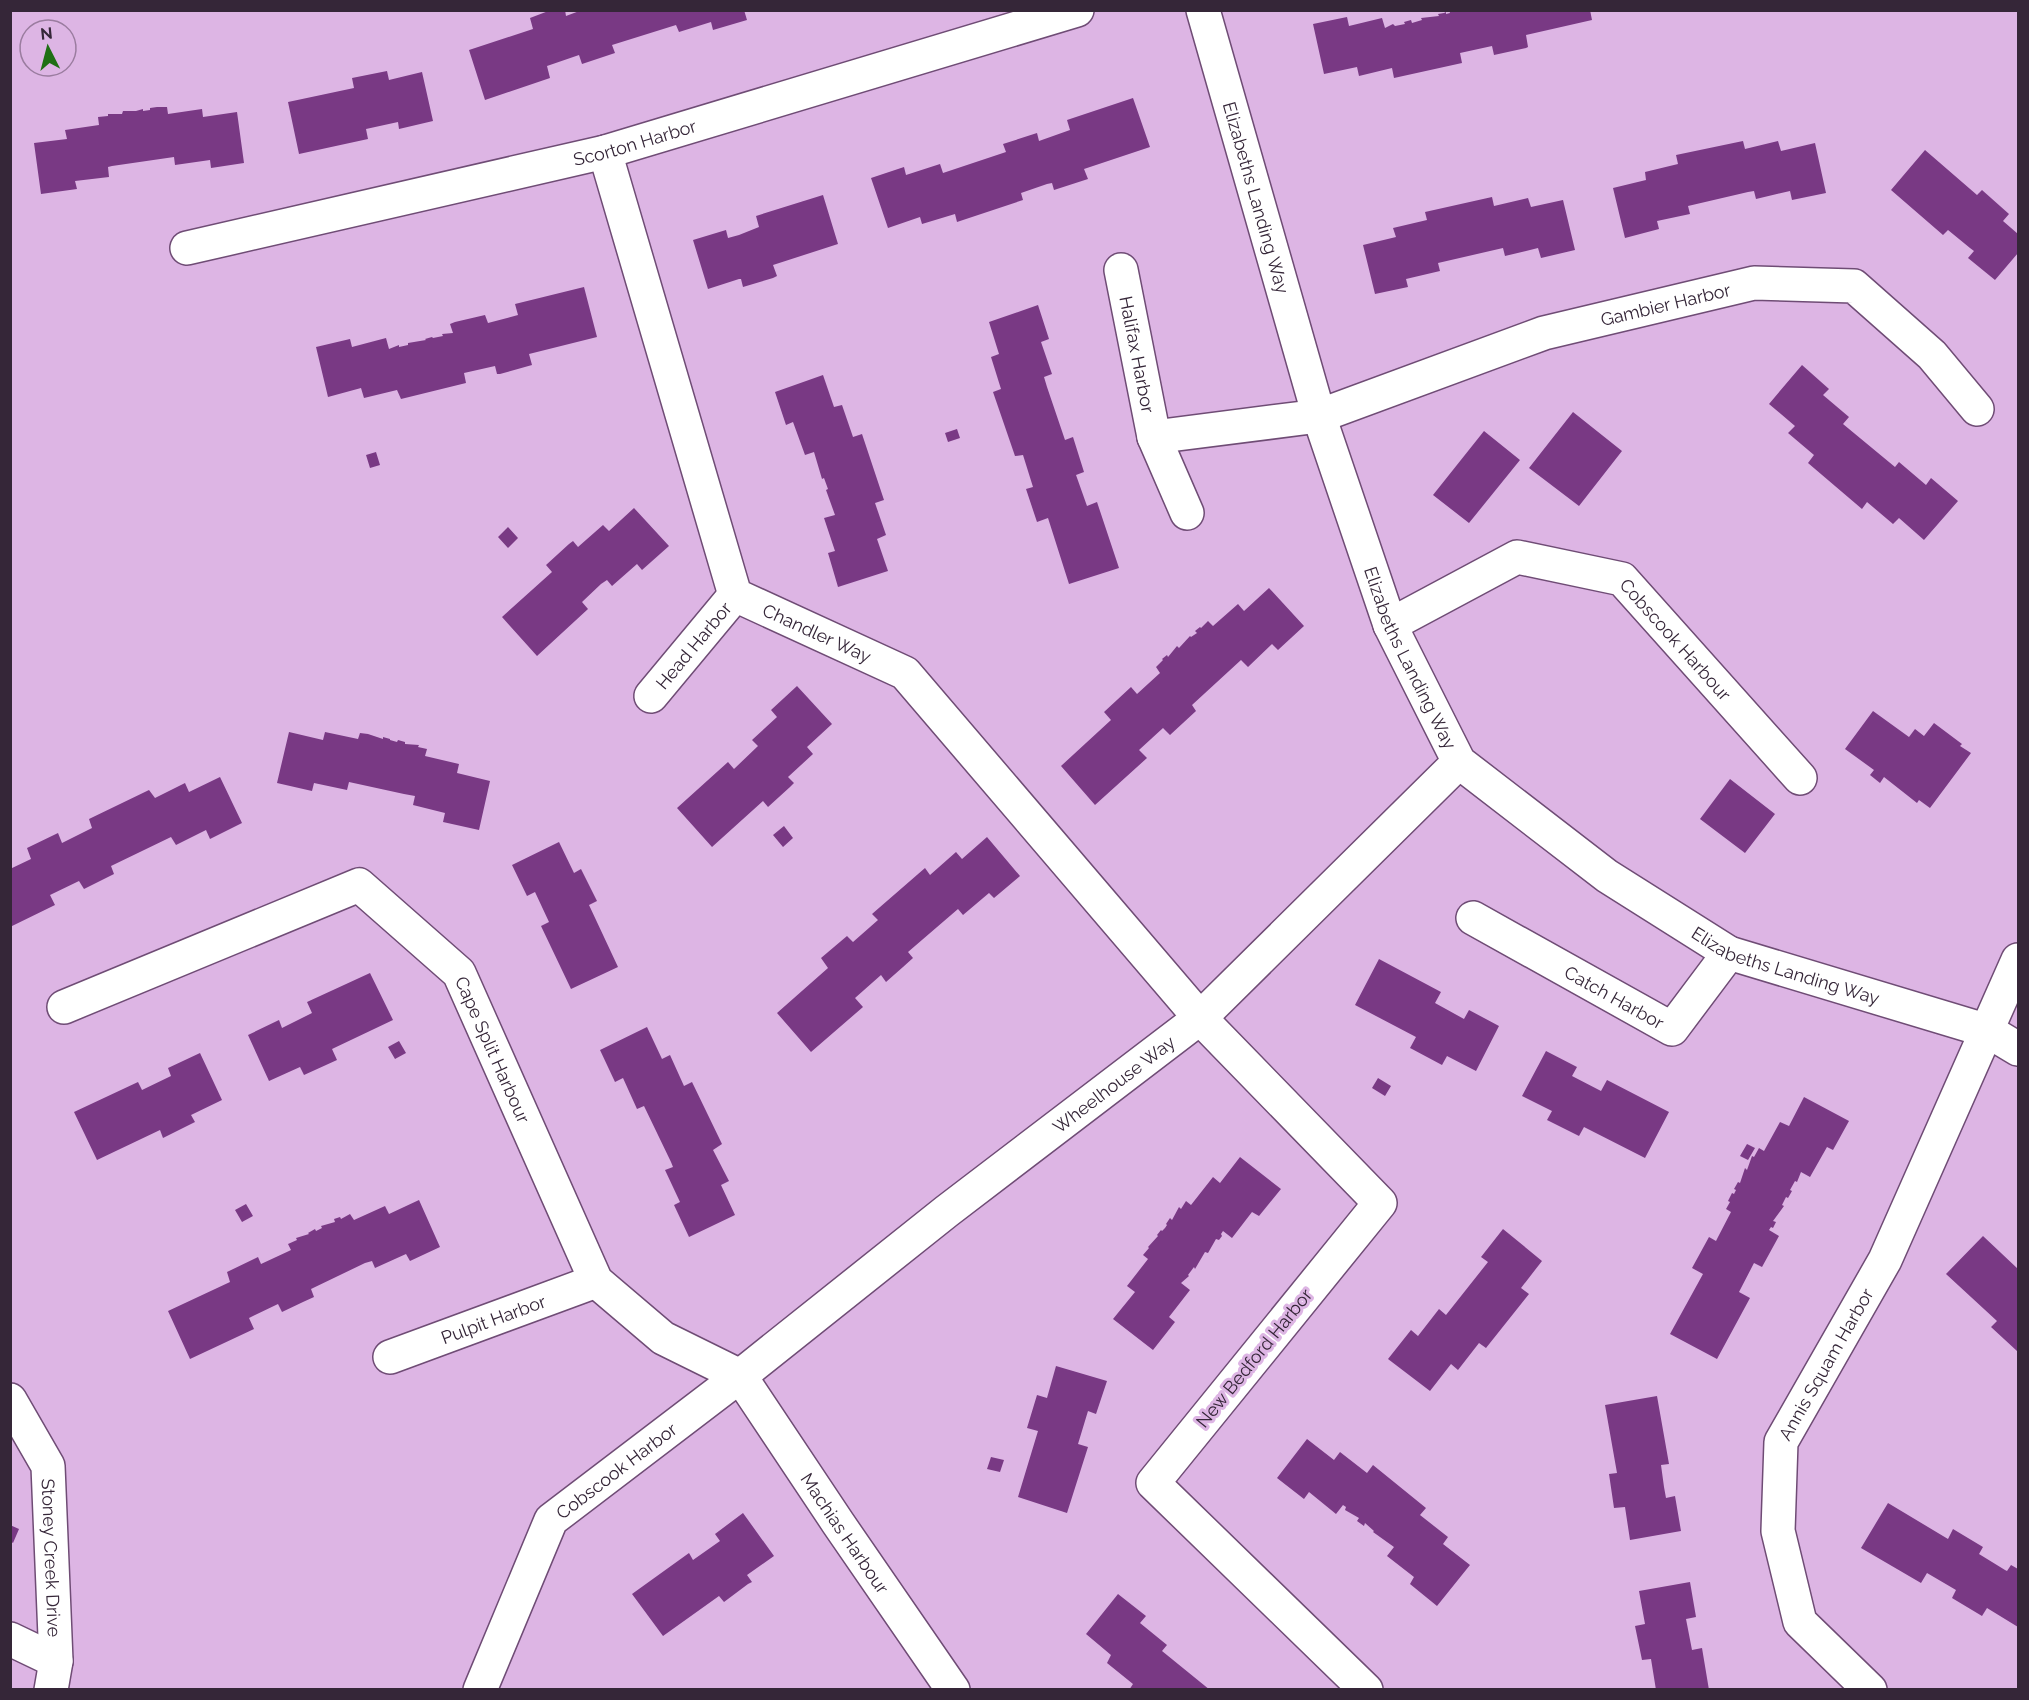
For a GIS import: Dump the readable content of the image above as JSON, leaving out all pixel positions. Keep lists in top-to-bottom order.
{
  "streets": {
    "street": [
      "Scorton Harbor",
      "Elizabeths Landing Way",
      "Gambier Harbor",
      "Halifax Harbor",
      "Chandler Way",
      "Cobscook Harbour",
      "Head Harbor",
      "Catch Harbor",
      "Cape Split Harbour",
      "Wheelhouse Way",
      "Pulpit Harbor",
      "New Bedford Harbor",
      "Annis Squam Harbor",
      "Cobscook Harbor",
      "Machias Harbour",
      "Stoney Creek Drive"
    ]
  },
  "crossings": [
    ["Elizabeths Landing Way", "Gambier Harbor"],
    ["Elizabeths Landing Way", "Halifax Harbor"],
    ["Elizabeths Landing Way", "Cobscook Harbour"],
    ["Elizabeths Landing Way", "Catch Harbor"],
    ["Elizabeths Landing Way", "Wheelhouse Way"],
    ["Elizabeths Landing Way", "Annis Squam Harbor"],
    ["Gambier Harbor", "Halifax Harbor"],
    ["Chandler Way", "Head Harbor"],
    ["Chandler Way", "Wheelhouse Way"],
    ["Chandler Way", "New Bedford Harbor"],
    ["Cape Split Harbour", "Wheelhouse Way"],
    ["Cape Split Harbour", "Pulpit Harbor"],
    ["Cape Split Harbour", "Cobscook Harbor"],
    ["Cape Split Harbour", "Machias Harbour"],
    ["Wheelhouse Way", "New Bedford Harbor"],
    ["Wheelhouse Way", "Cobscook Harbor"],
    ["Wheelhouse Way", "Machias Harbour"],
    ["Cobscook Harbor", "Machias Harbour"]
  ],
  "north": "top"
}
